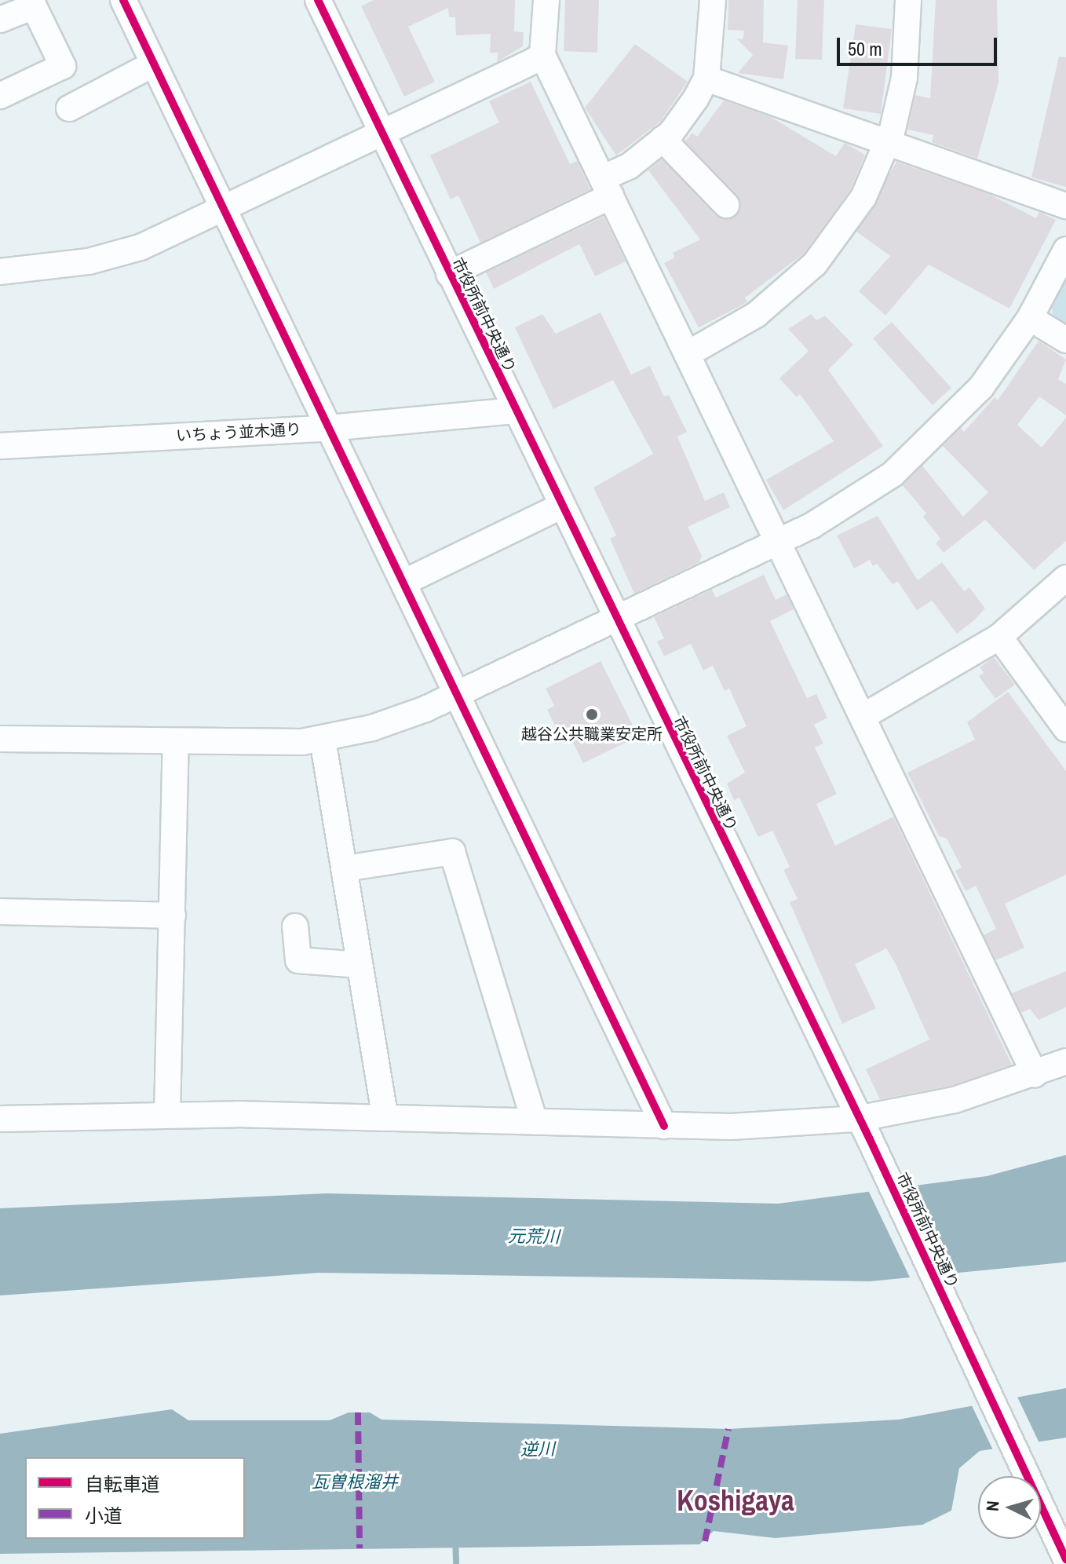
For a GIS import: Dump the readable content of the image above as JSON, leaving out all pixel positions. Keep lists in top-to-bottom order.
{
  "streets": {
    "street": ["市役所前中央通り", "いちょう並木通り"]
  },
  "crossings": [
    ["市役所前中央通り", "いちょう並木通り"]
  ],
  "districts": ["Koshigaya"],
  "water": ["元荒川", "逆川", "瓦曽根溜井"],
  "places": ["越谷公共職業安定所"],
  "legend": ["自転車道", "小道"],
  "scale_bar": "50 m",
  "north": "left"
}
